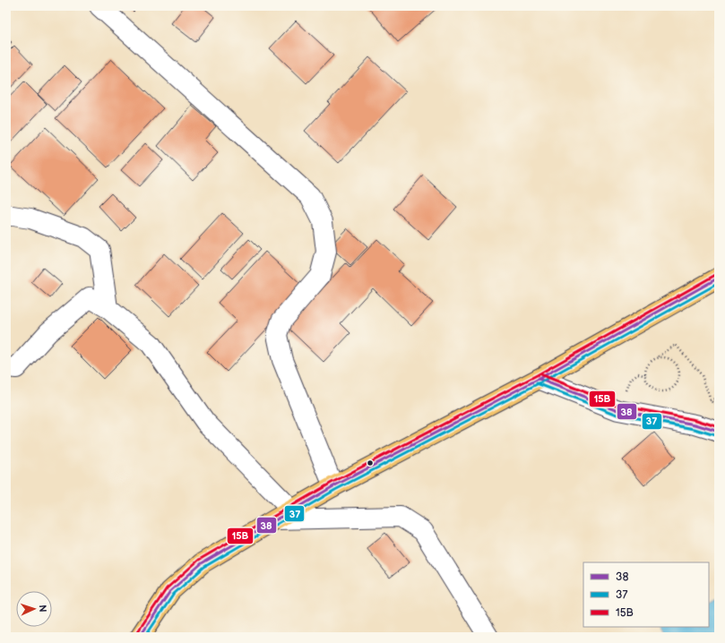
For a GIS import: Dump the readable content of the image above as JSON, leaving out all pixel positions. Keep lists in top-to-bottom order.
{
  "lines": ["transit line 15B", "transit line 38", "transit line 37"],
  "legend": ["38", "37", "15B"],
  "north": "right"
}
